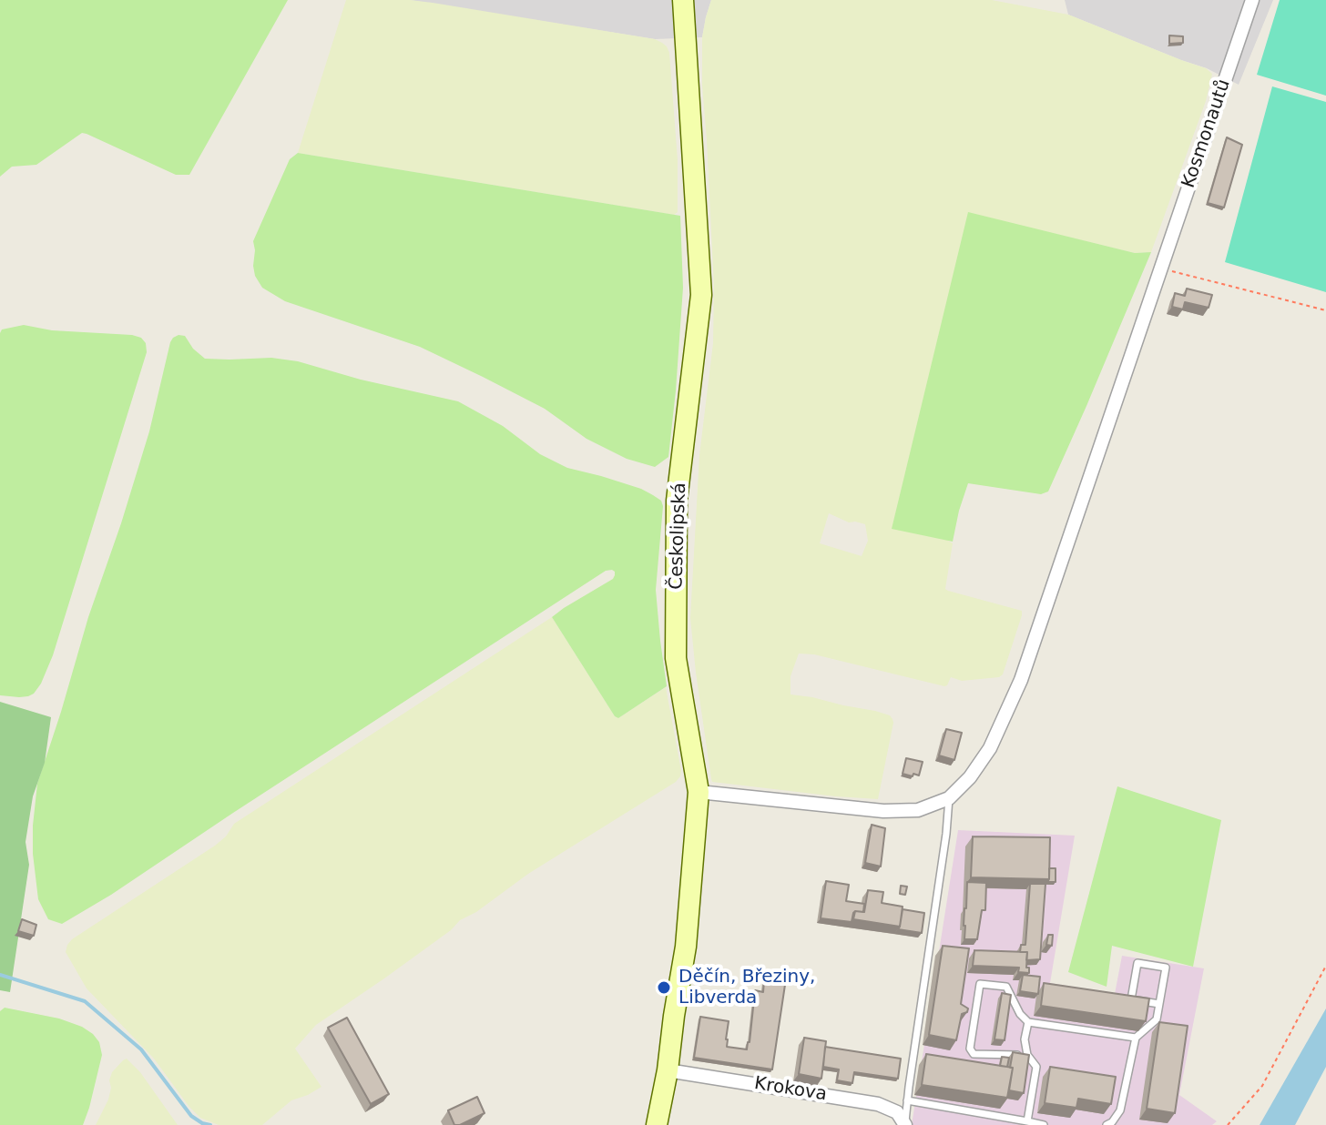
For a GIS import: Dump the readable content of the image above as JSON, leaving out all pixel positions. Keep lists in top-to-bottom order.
{
  "streets": {
    "main road": ["Českolipská"],
    "street": ["Kosmonautů", "Krokova"]
  },
  "crossings": [
    ["Českolipská", "Krokova"]
  ],
  "places": ["Děčín, Březiny, Libverda"]
}
